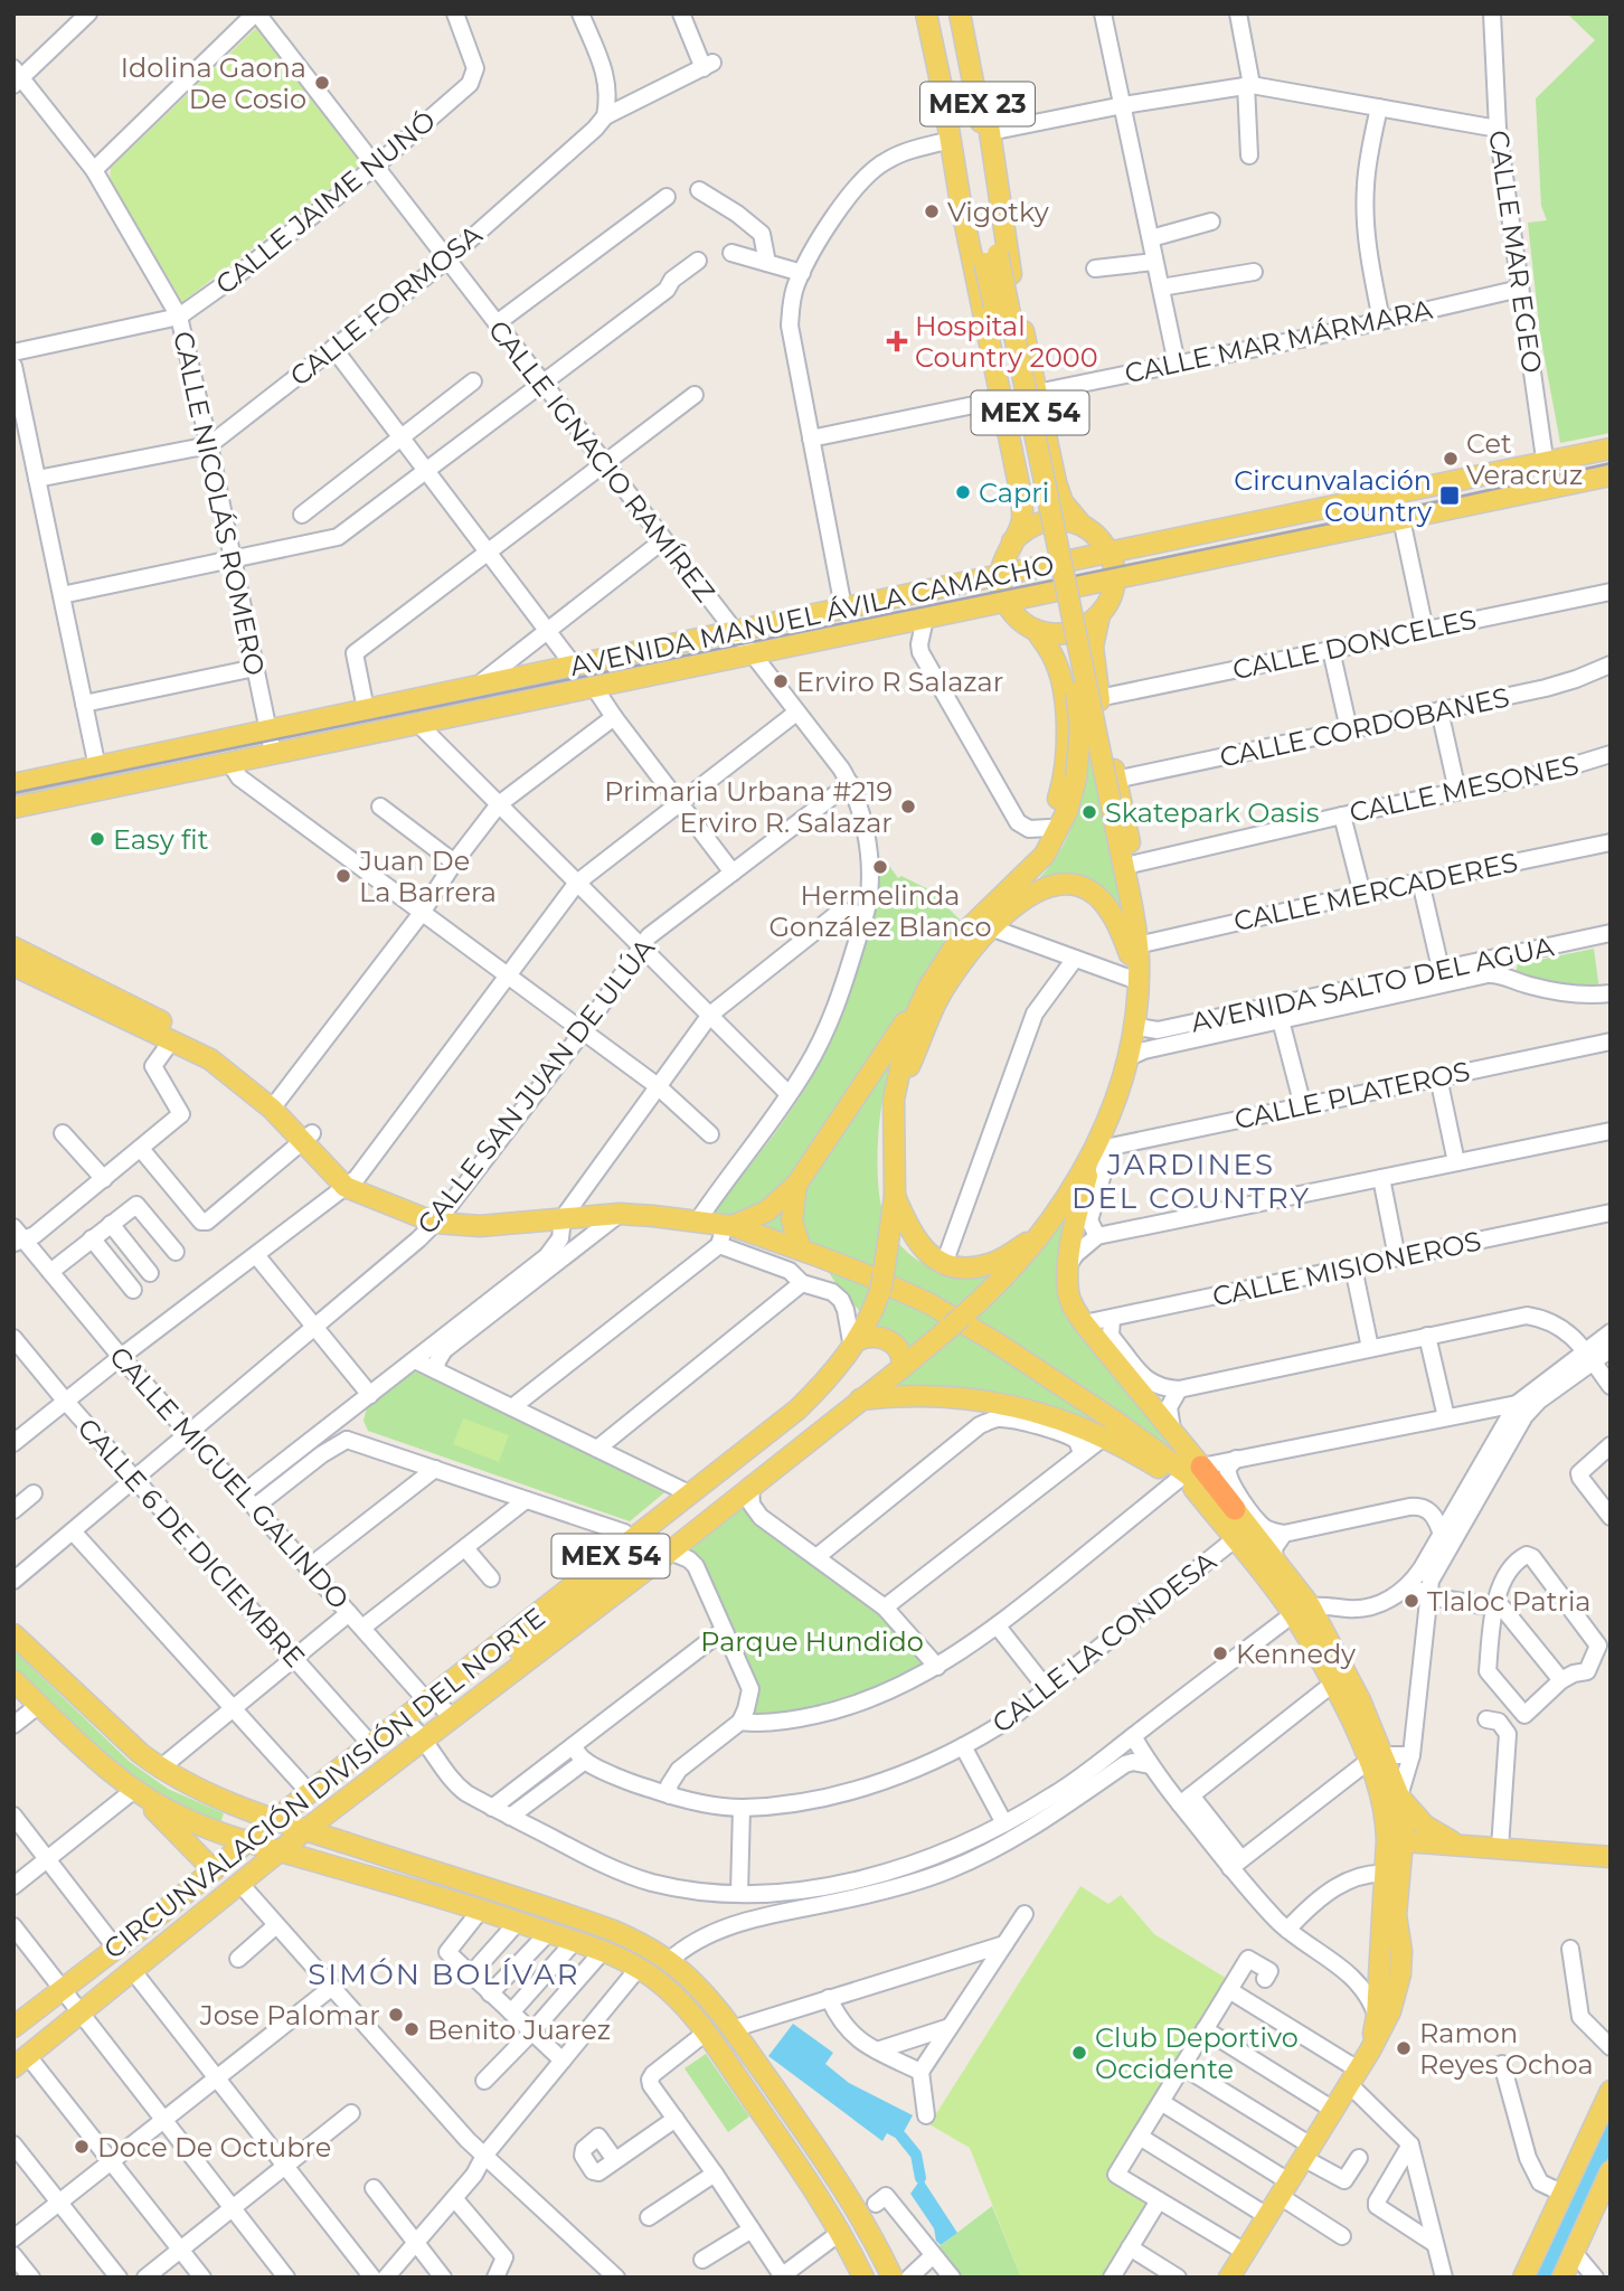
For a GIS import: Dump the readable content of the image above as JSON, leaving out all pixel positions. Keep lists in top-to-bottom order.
{
  "streets": {
    "main road": [
      "MEX 23",
      "MEX 54",
      "AVENIDA MANUEL ÁVILA CAMACHO",
      "CIRCUNVALACIÓN DIVISIÓN DEL NORTE"
    ],
    "street": [
      "CALLE JAIME NUNÓ",
      "CALLE MAR EGEO",
      "CALLE FORMOSA",
      "CALLE MAR MÁRMARA",
      "CALLE IGNACIO RAMÍREZ",
      "CALLE NICOLÁS ROMERO",
      "CALLE DONCELES",
      "CALLE CORDOBANES",
      "CALLE MESONES",
      "CALLE MERCADERES",
      "AVENIDA SALTO DEL AGUA",
      "CALLE SAN JUAN DE ULÚA",
      "CALLE PLATEROS",
      "CALLE MISIONEROS",
      "CALLE MIGUEL GALINDO",
      "CALLE 6 DE DICIEMBRE",
      "CALLE LA CONDESA"
    ]
  },
  "crossings": [
    ["MEX 23", "CALLE MAR MÁRMARA"],
    ["MEX 23", "MEX 54"],
    ["MEX 23", "AVENIDA MANUEL ÁVILA CAMACHO"],
    ["CALLE JAIME NUNÓ", "CALLE IGNACIO RAMÍREZ"],
    ["CALLE JAIME NUNÓ", "CALLE NICOLÁS ROMERO"],
    ["CALLE MAR EGEO", "CALLE MAR MÁRMARA"],
    ["CALLE MAR EGEO", "AVENIDA MANUEL ÁVILA CAMACHO"],
    ["CALLE FORMOSA", "CALLE IGNACIO RAMÍREZ"],
    ["CALLE FORMOSA", "CALLE NICOLÁS ROMERO"],
    ["MEX 54", "CALLE DONCELES"],
    ["MEX 54", "CALLE CORDOBANES"],
    ["MEX 54", "CALLE MESONES"],
    ["MEX 54", "CALLE MERCADERES"],
    ["MEX 54", "CIRCUNVALACIÓN DIVISIÓN DEL NORTE"],
    ["CALLE IGNACIO RAMÍREZ", "AVENIDA MANUEL ÁVILA CAMACHO"],
    ["CALLE IGNACIO RAMÍREZ", "CALLE SAN JUAN DE ULÚA"],
    ["CALLE NICOLÁS ROMERO", "AVENIDA MANUEL ÁVILA CAMACHO"],
    ["CALLE MERCADERES", "CIRCUNVALACIÓN DIVISIÓN DEL NORTE"],
    ["AVENIDA SALTO DEL AGUA", "CIRCUNVALACIÓN DIVISIÓN DEL NORTE"],
    ["CALLE SAN JUAN DE ULÚA", "CALLE MIGUEL GALINDO"],
    ["CALLE SAN JUAN DE ULÚA", "CALLE 6 DE DICIEMBRE"],
    ["CALLE PLATEROS", "CIRCUNVALACIÓN DIVISIÓN DEL NORTE"],
    ["CALLE MIGUEL GALINDO", "CIRCUNVALACIÓN DIVISIÓN DEL NORTE"],
    ["CALLE 6 DE DICIEMBRE", "CIRCUNVALACIÓN DIVISIÓN DEL NORTE"]
  ],
  "districts": ["JARDINES DEL COUNTRY", "SIMÓN BOLÍVAR"],
  "parks": ["Parque Hundido"],
  "places": {
    "other": [
      "Idolina Gaona De Cosio",
      "Vigotky",
      "Cet Veracruz",
      "Capri",
      "Erviro R Salazar",
      "Primaria Urbana #219 Erviro R. Salazar",
      "Skatepark Oasis",
      "Easy fit",
      "Hermelinda González Blanco",
      "Juan De La Barrera",
      "Tlaloc Patria",
      "Kennedy",
      "Jose Palomar",
      "Benito Juarez",
      "Ramon Reyes Ochoa",
      "Club Deportivo Occidente",
      "Doce De Octubre"
    ],
    "health": ["Hospital Country 2000"],
    "transit": ["Circunvalación Country"]
  }
}
